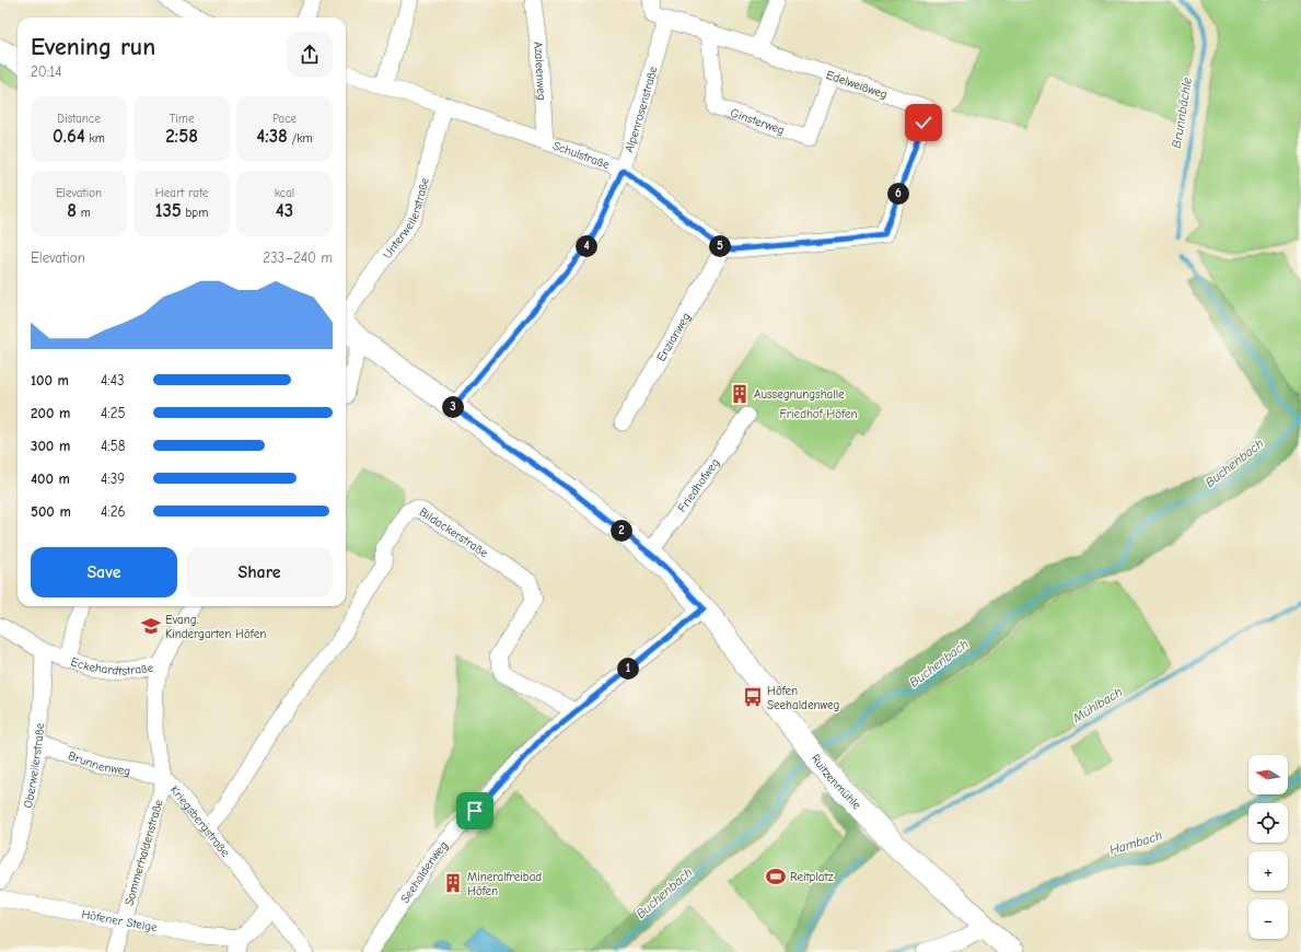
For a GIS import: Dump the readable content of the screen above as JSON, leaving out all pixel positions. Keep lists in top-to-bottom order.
{
  "streets": {
    "street": [
      "Azaleenweg",
      "Edelweißweg",
      "Alpenrosenstraße",
      "Ginsterweg",
      "Schulstraße",
      "Unterweilerstraße",
      "Enzianweg",
      "Friedhofweg",
      "Bildackerstraße",
      "Eckehardtstraße",
      "Brunnenweg",
      "Oberweilerstraße",
      "Ruitzenmühle",
      "Kriegsbergstraße",
      "Sommerhaldenstraße",
      "Seehaldenweg",
      "Höfener Steige"
    ]
  },
  "crossings": [
    ["Azaleenweg", "Schulstraße"],
    ["Edelweißweg", "Alpenrosenstraße"],
    ["Edelweißweg", "Ginsterweg"],
    ["Edelweißweg", "Schulstraße"],
    ["Edelweißweg", "Enzianweg"],
    ["Alpenrosenstraße", "Schulstraße"],
    ["Alpenrosenstraße", "Ruitzenmühle"],
    ["Schulstraße", "Unterweilerstraße"],
    ["Schulstraße", "Enzianweg"],
    ["Friedhofweg", "Ruitzenmühle"],
    ["Bildackerstraße", "Kriegsbergstraße"],
    ["Bildackerstraße", "Seehaldenweg"],
    ["Eckehardtstraße", "Oberweilerstraße"],
    ["Eckehardtstraße", "Kriegsbergstraße"],
    ["Brunnenweg", "Oberweilerstraße"],
    ["Brunnenweg", "Kriegsbergstraße"],
    ["Brunnenweg", "Sommerhaldenstraße"],
    ["Ruitzenmühle", "Seehaldenweg"],
    ["Kriegsbergstraße", "Sommerhaldenstraße"],
    ["Sommerhaldenstraße", "Höfener Steige"]
  ],
  "water": [
    "Brunnbächle",
    "Buchenbach",
    "Mühlbach",
    "Hambach"
  ],
  "parks": ["Friedhof Höfen"],
  "places": {
    "building": ["Aussegnungshalle", "Mineralfreibad Höfen"],
    "school or university": ["Evang. Kindergarten Höfen"],
    "bus stop": ["Höfen Seehaldenweg"],
    "sports": ["Reitplatz"]
  },
  "north": "left",
  "page": {
    "heading": ["Evening run", "20:14"],
    "stats": [
      ["Distance", "0.64 km"],
      ["Time", "2:58"],
      ["Pace", "4:38 /km"],
      ["Elevation", "8 m"],
      ["Heart rate", "135 bpm"],
      ["kcal", "43"]
    ],
    "pins": [
      "6",
      "4",
      "5",
      "3",
      "2",
      "1"
    ],
    "chart": ["Elevation", "233–240 m"],
    "list": [
      {
        "name": "100 m",
        "note": "4:43"
      },
      {
        "name": "200 m",
        "note": "4:25"
      },
      {
        "name": "300 m",
        "note": "4:58"
      },
      {
        "name": "400 m",
        "note": "4:39"
      },
      {
        "name": "500 m",
        "note": "4:26"
      }
    ],
    "buttons": ["Save", "Share"],
    "map_buttons": ["+", "−"]
  }
}
